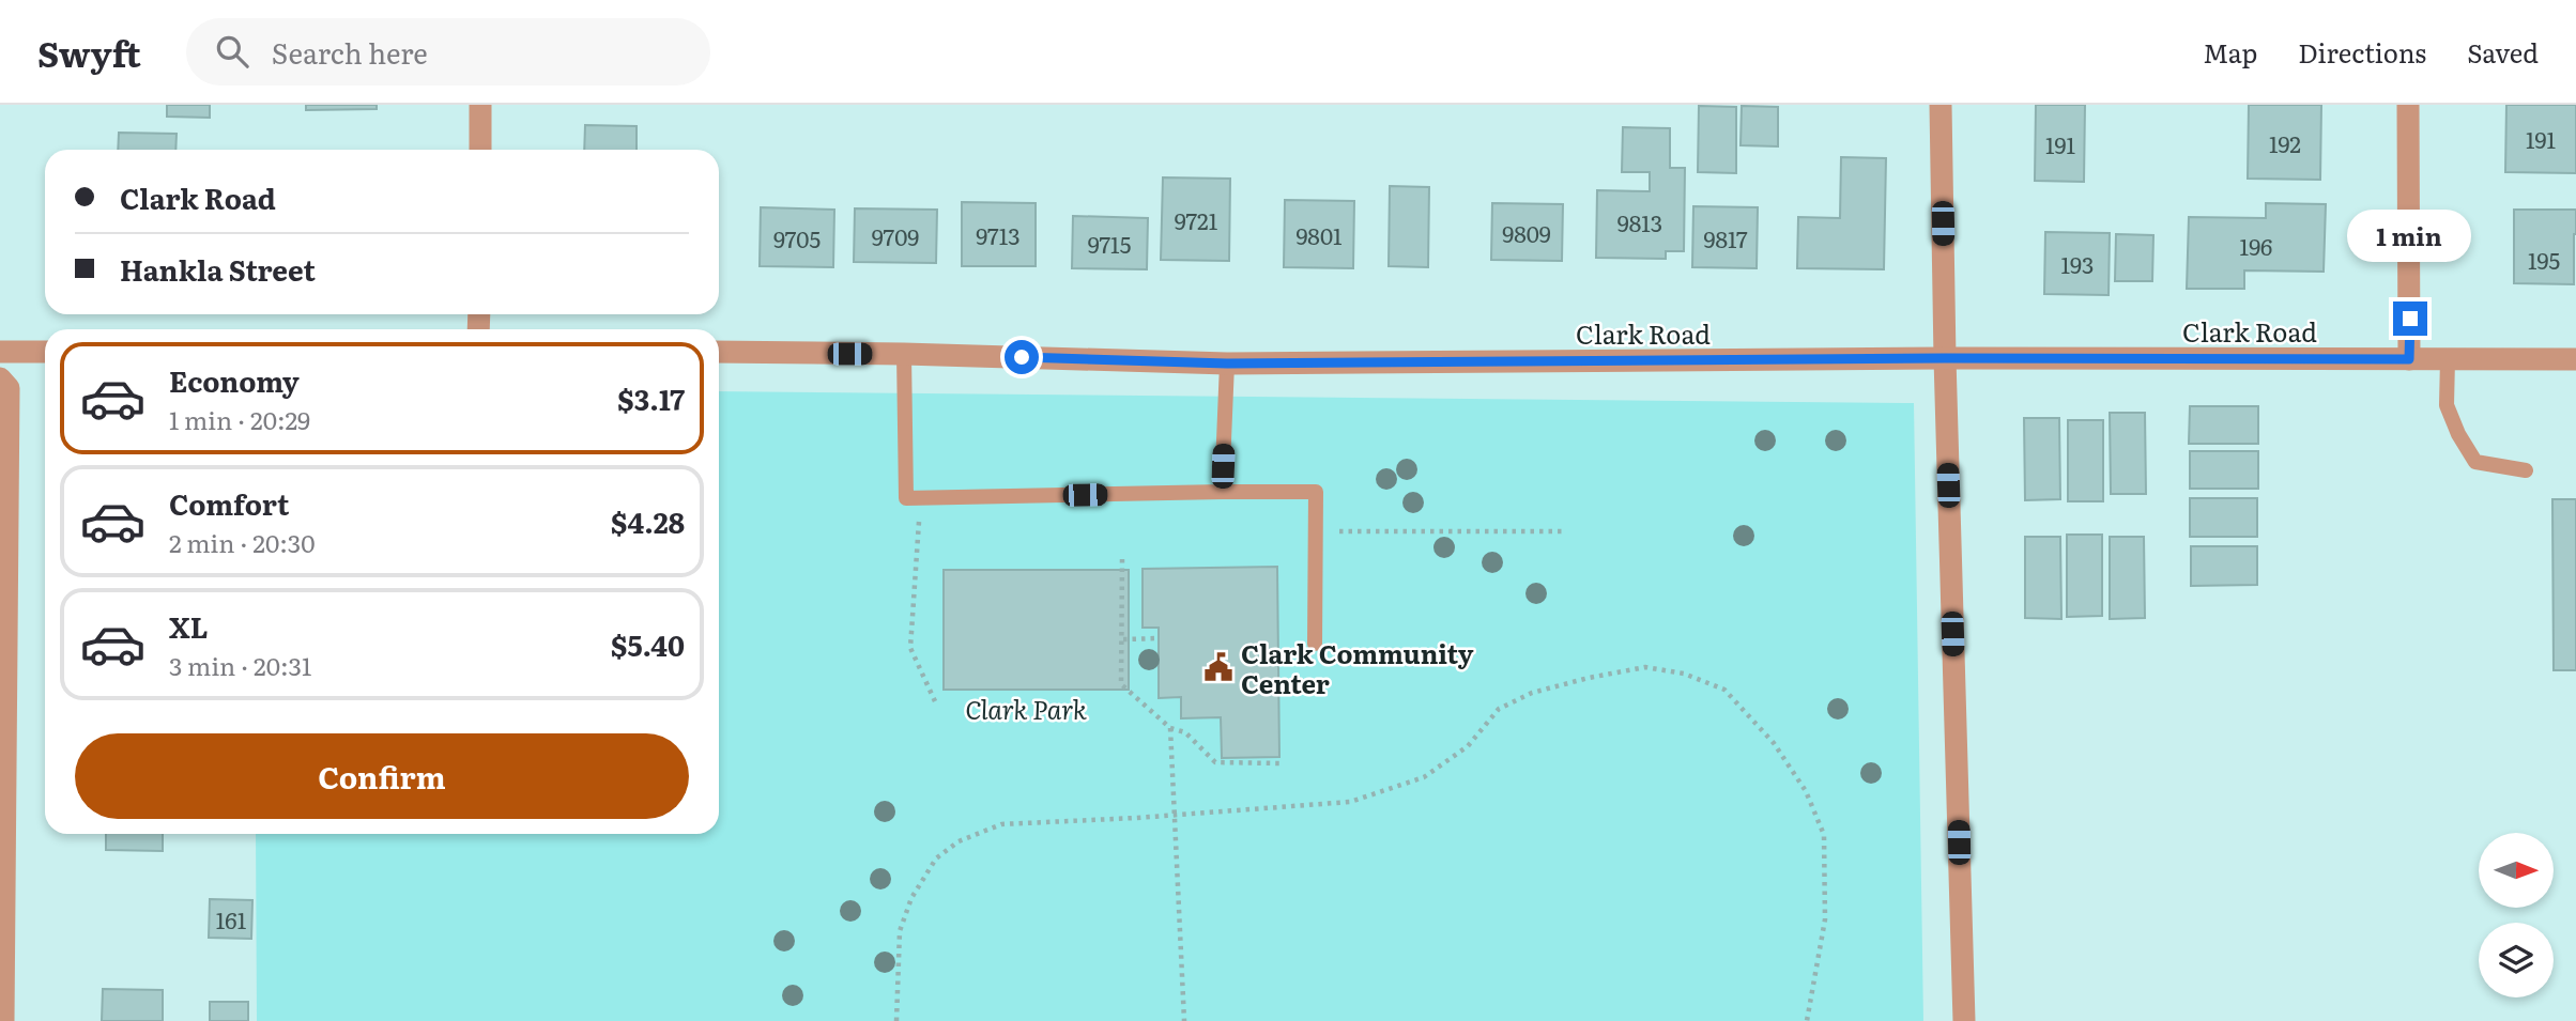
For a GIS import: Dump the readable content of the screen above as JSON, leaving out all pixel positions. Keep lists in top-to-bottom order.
{
  "streets": {
    "street": ["Clark Road"]
  },
  "parks": ["Clark Park"],
  "places": {
    "public building": ["Clark Community Center"]
  },
  "house_numbers": [
    "191",
    "192",
    "191",
    "9721",
    "9813",
    "9809",
    "9713",
    "9801",
    "9709",
    "9705",
    "9817",
    "9715",
    "196",
    "195",
    "193",
    "161"
  ],
  "north": "right",
  "page": {
    "header": "Swyft",
    "search": "Search here",
    "nav": ["Map", "Directions", "Saved"],
    "banner": ["Clark Road", "Hankla Street"],
    "bubble": "1 min",
    "list": [
      {
        "name": "Economy",
        "note": "1 min · 20:29",
        "value": "$3.17"
      },
      {
        "name": "Comfort",
        "note": "2 min · 20:30",
        "value": "$4.28"
      },
      {
        "name": "XL",
        "note": "3 min · 20:31",
        "value": "$5.40"
      }
    ],
    "buttons": "Confirm"
  }
}
